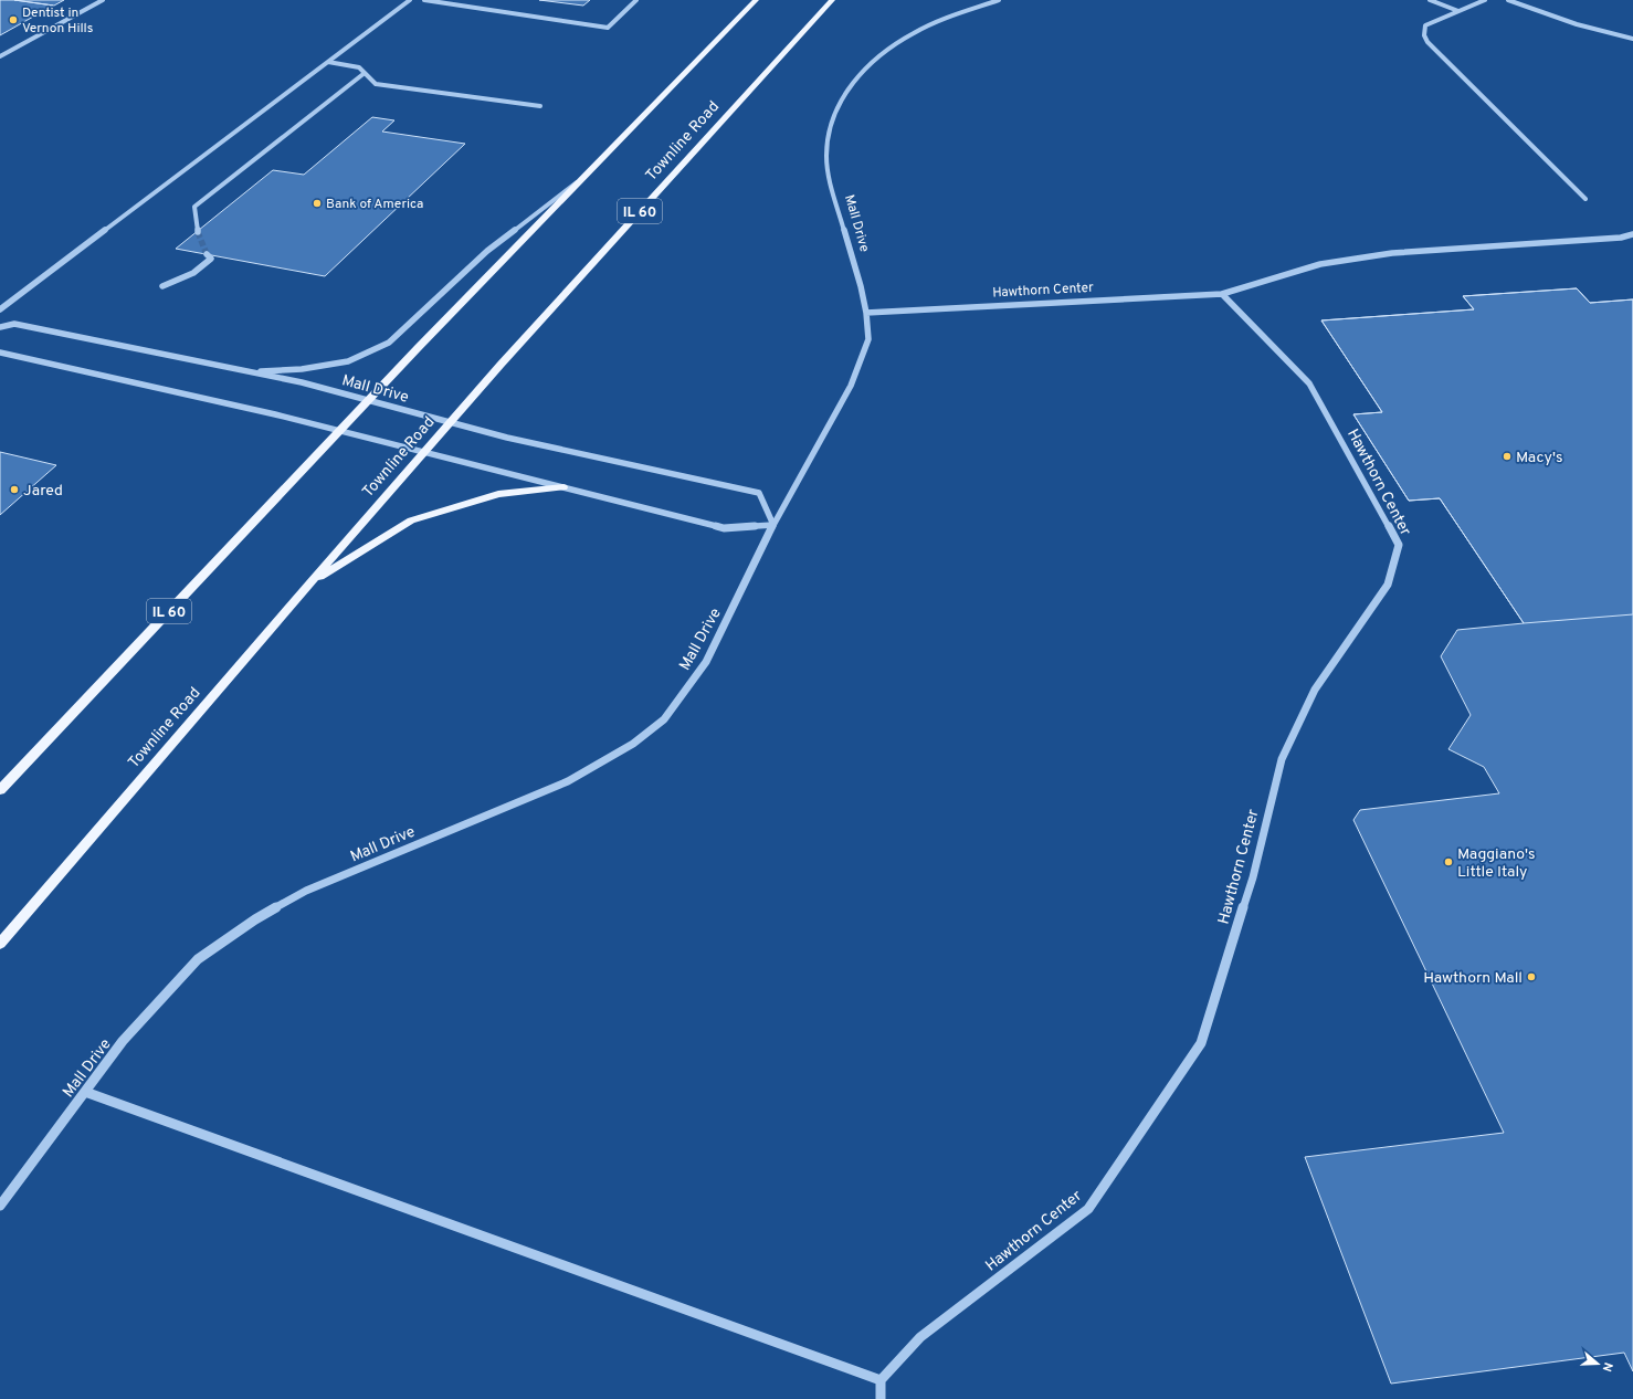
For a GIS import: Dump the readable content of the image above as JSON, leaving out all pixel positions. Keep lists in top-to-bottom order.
{
  "streets": {
    "main road": ["Townline Road", "IL 60"],
    "street": ["Mall Drive", "Hawthorn Center"]
  },
  "crossings": [
    ["Townline Road", "Mall Drive"],
    ["IL 60", "Mall Drive"],
    ["Mall Drive", "Hawthorn Center"]
  ],
  "places": [
    "Dentist in Vernon Hills",
    "Bank of America",
    "Macy's",
    "Jared",
    "Maggiano's Little Italy",
    "Hawthorn Mall"
  ],
  "north": "right"
}
